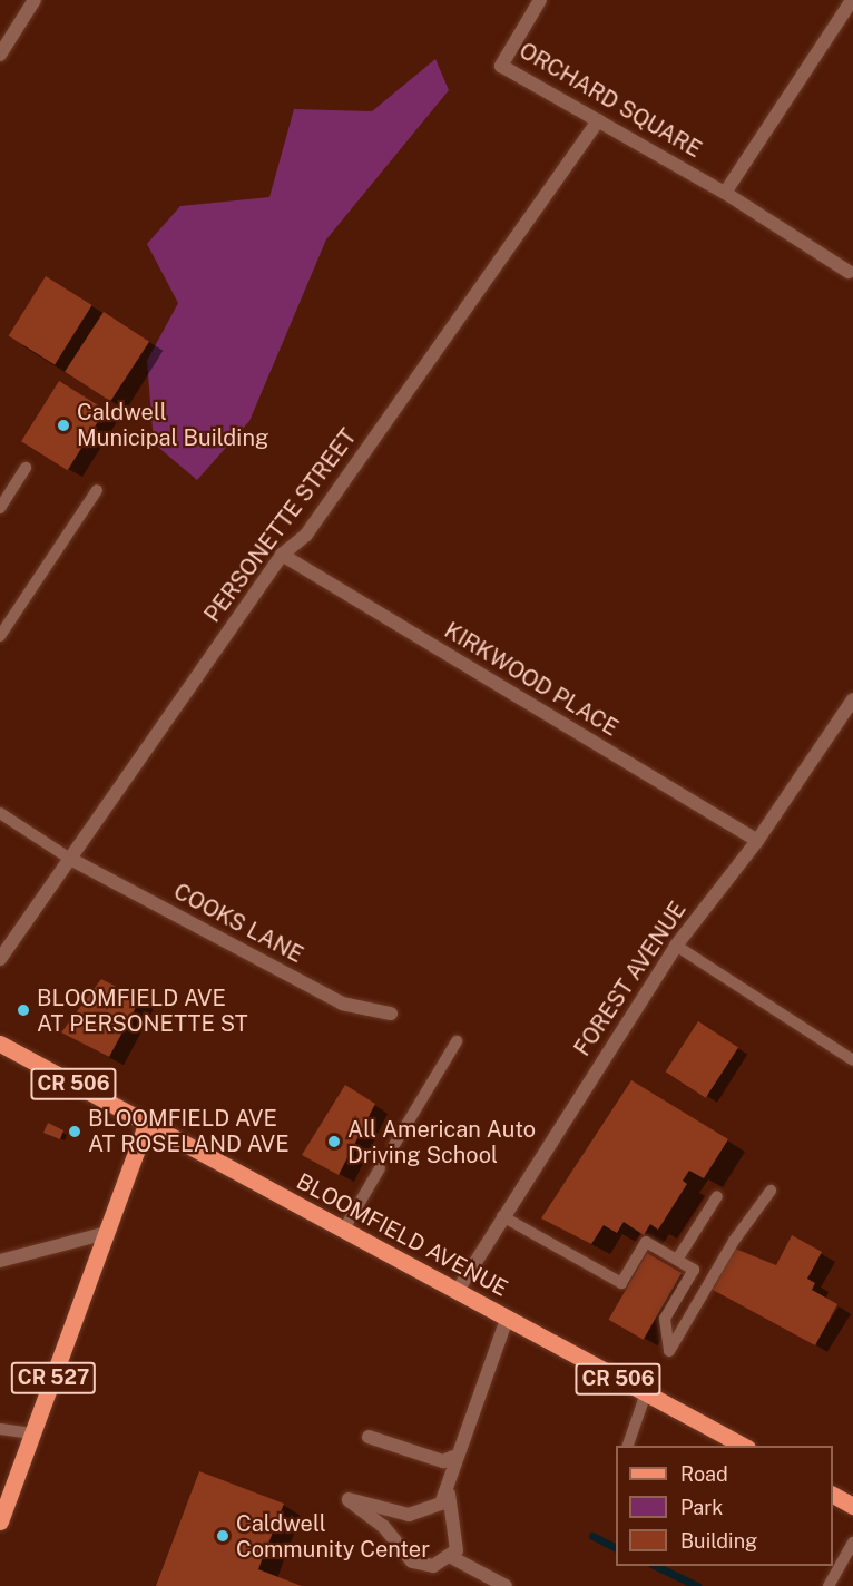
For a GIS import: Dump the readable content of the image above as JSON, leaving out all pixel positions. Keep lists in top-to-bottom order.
{
  "streets": {
    "main road": ["CR 506", "BLOOMFIELD AVENUE", "CR 527"],
    "street": [
      "ORCHARD SQUARE",
      "PERSONETTE STREET",
      "KIRKWOOD PLACE",
      "COOKS LANE",
      "FOREST AVENUE"
    ]
  },
  "crossings": [
    ["ORCHARD SQUARE", "PERSONETTE STREET"],
    ["PERSONETTE STREET", "KIRKWOOD PLACE"],
    ["PERSONETTE STREET", "COOKS LANE"],
    ["KIRKWOOD PLACE", "FOREST AVENUE"],
    ["FOREST AVENUE", "BLOOMFIELD AVENUE"],
    ["BLOOMFIELD AVENUE", "CR 527"]
  ],
  "places": [
    "Caldwell Municipal Building",
    "BLOOMFIELD AVE AT PERSONETTE ST",
    "BLOOMFIELD AVE AT ROSELAND AVE",
    "All American Auto Driving School",
    "Caldwell Community Center"
  ],
  "legend": ["Road", "Park", "Building"]
}
